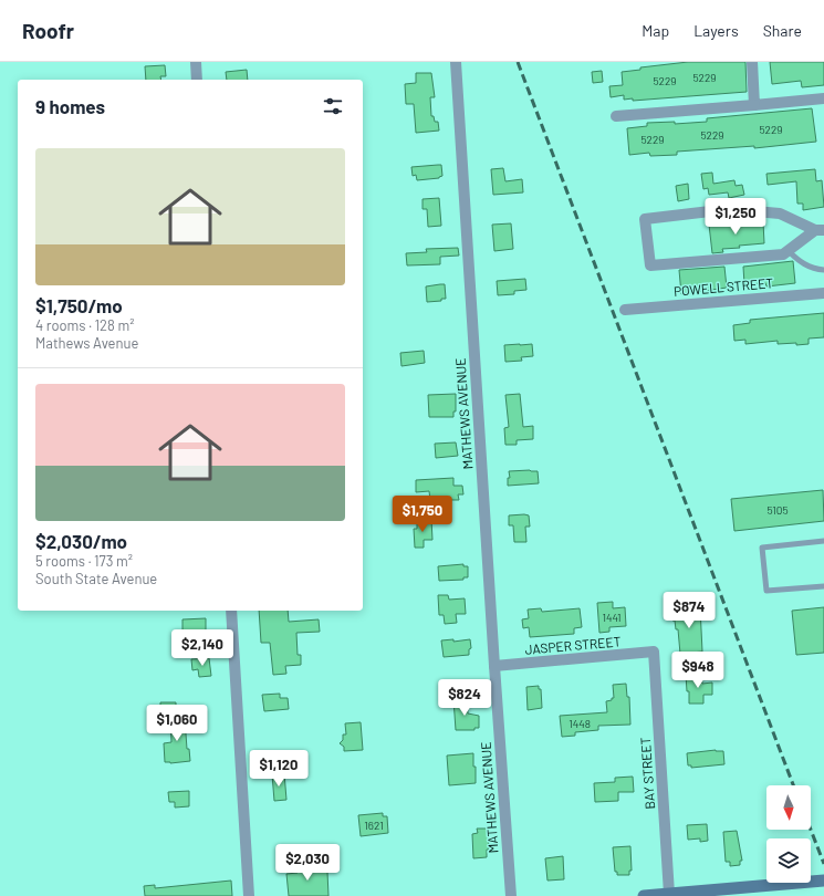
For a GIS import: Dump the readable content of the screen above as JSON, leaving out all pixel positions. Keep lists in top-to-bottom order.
{
  "streets": {
    "street": [
      "POWELL STREET",
      "MATHEWS AVENUE",
      "JASPER STREET",
      "BAY STREET"
    ]
  },
  "crossings": [
    ["MATHEWS AVENUE", "JASPER STREET"],
    ["JASPER STREET", "BAY STREET"]
  ],
  "house_numbers": [
    "5229",
    "5229",
    "5229",
    "5229",
    "5229",
    "5105",
    "1441",
    "1448",
    "1621"
  ],
  "north": "bottom",
  "page": {
    "header": "Roofr",
    "nav": ["Map", "Layers", "Share"],
    "heading": "9 homes",
    "list": [
      {
        "name": "$1,750/mo",
        "note": "4 rooms · 128 m² · Mathews Avenue"
      },
      {
        "name": "$2,030/mo",
        "note": "5 rooms · 173 m² · South State Avenue"
      }
    ],
    "price": [
      "$1,250",
      "$1,750",
      "$874",
      "$2,140",
      "$948",
      "$824",
      "$1,060",
      "$1,120",
      "$2,030"
    ]
  }
}
